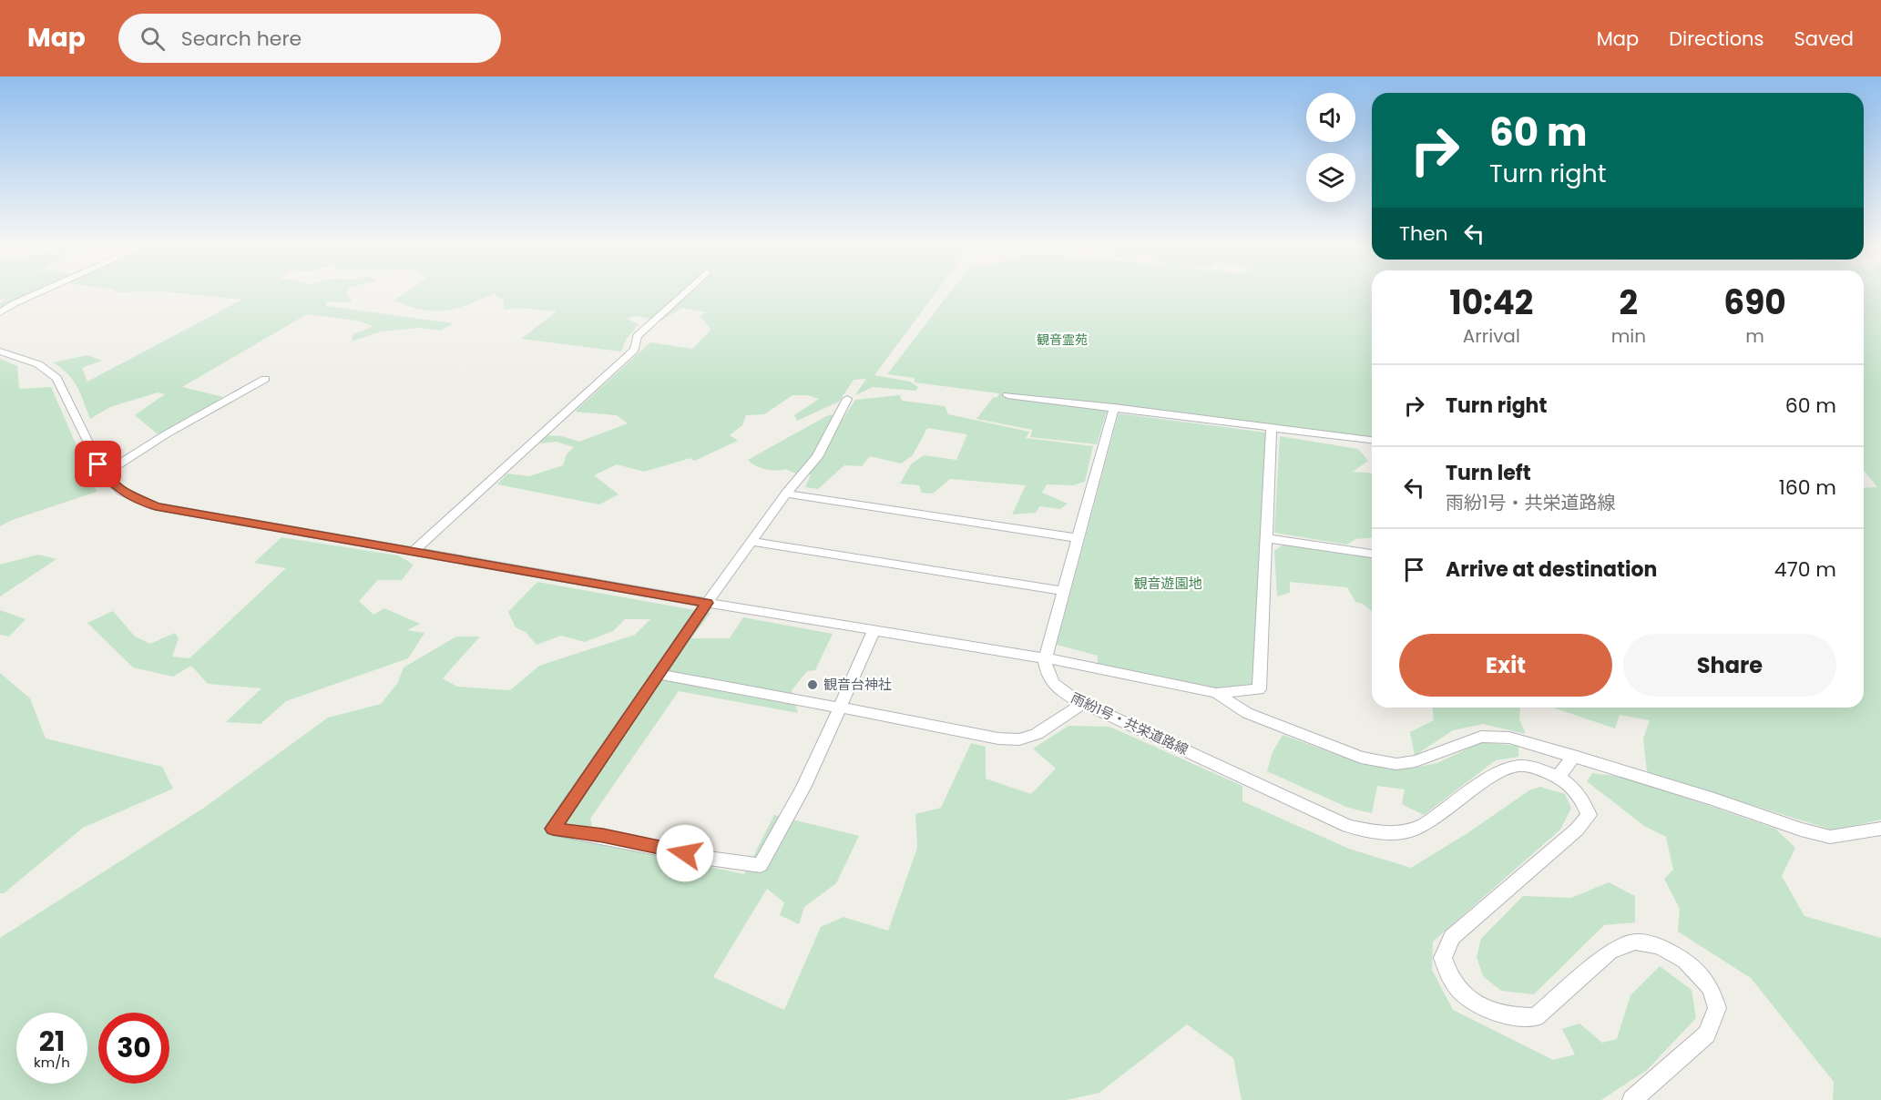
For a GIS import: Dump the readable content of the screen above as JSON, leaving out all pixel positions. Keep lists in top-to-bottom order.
{
  "streets": {
    "street": ["雨紛1号・共栄道路線"]
  },
  "parks": ["観音霊苑", "観音遊園地"],
  "places": ["観音台神社"],
  "page": {
    "header": "Map",
    "search": "Search here",
    "nav": ["Map", "Directions", "Saved"],
    "turn": ["60 m", "Turn right"],
    "then": "Then",
    "eta": [
      "10:42",
      "Arrival",
      "2",
      "min",
      "690",
      "m"
    ],
    "list": [
      {
        "name": "Turn right",
        "value": "60 m"
      },
      {
        "name": "Turn left",
        "note": "雨紛1号・共栄道路線",
        "value": "160 m"
      },
      {
        "name": "Arrive at destination",
        "value": "470 m"
      }
    ],
    "buttons": ["Exit", "Share"],
    "speed": "21 km/h",
    "limit": "30"
  }
}
